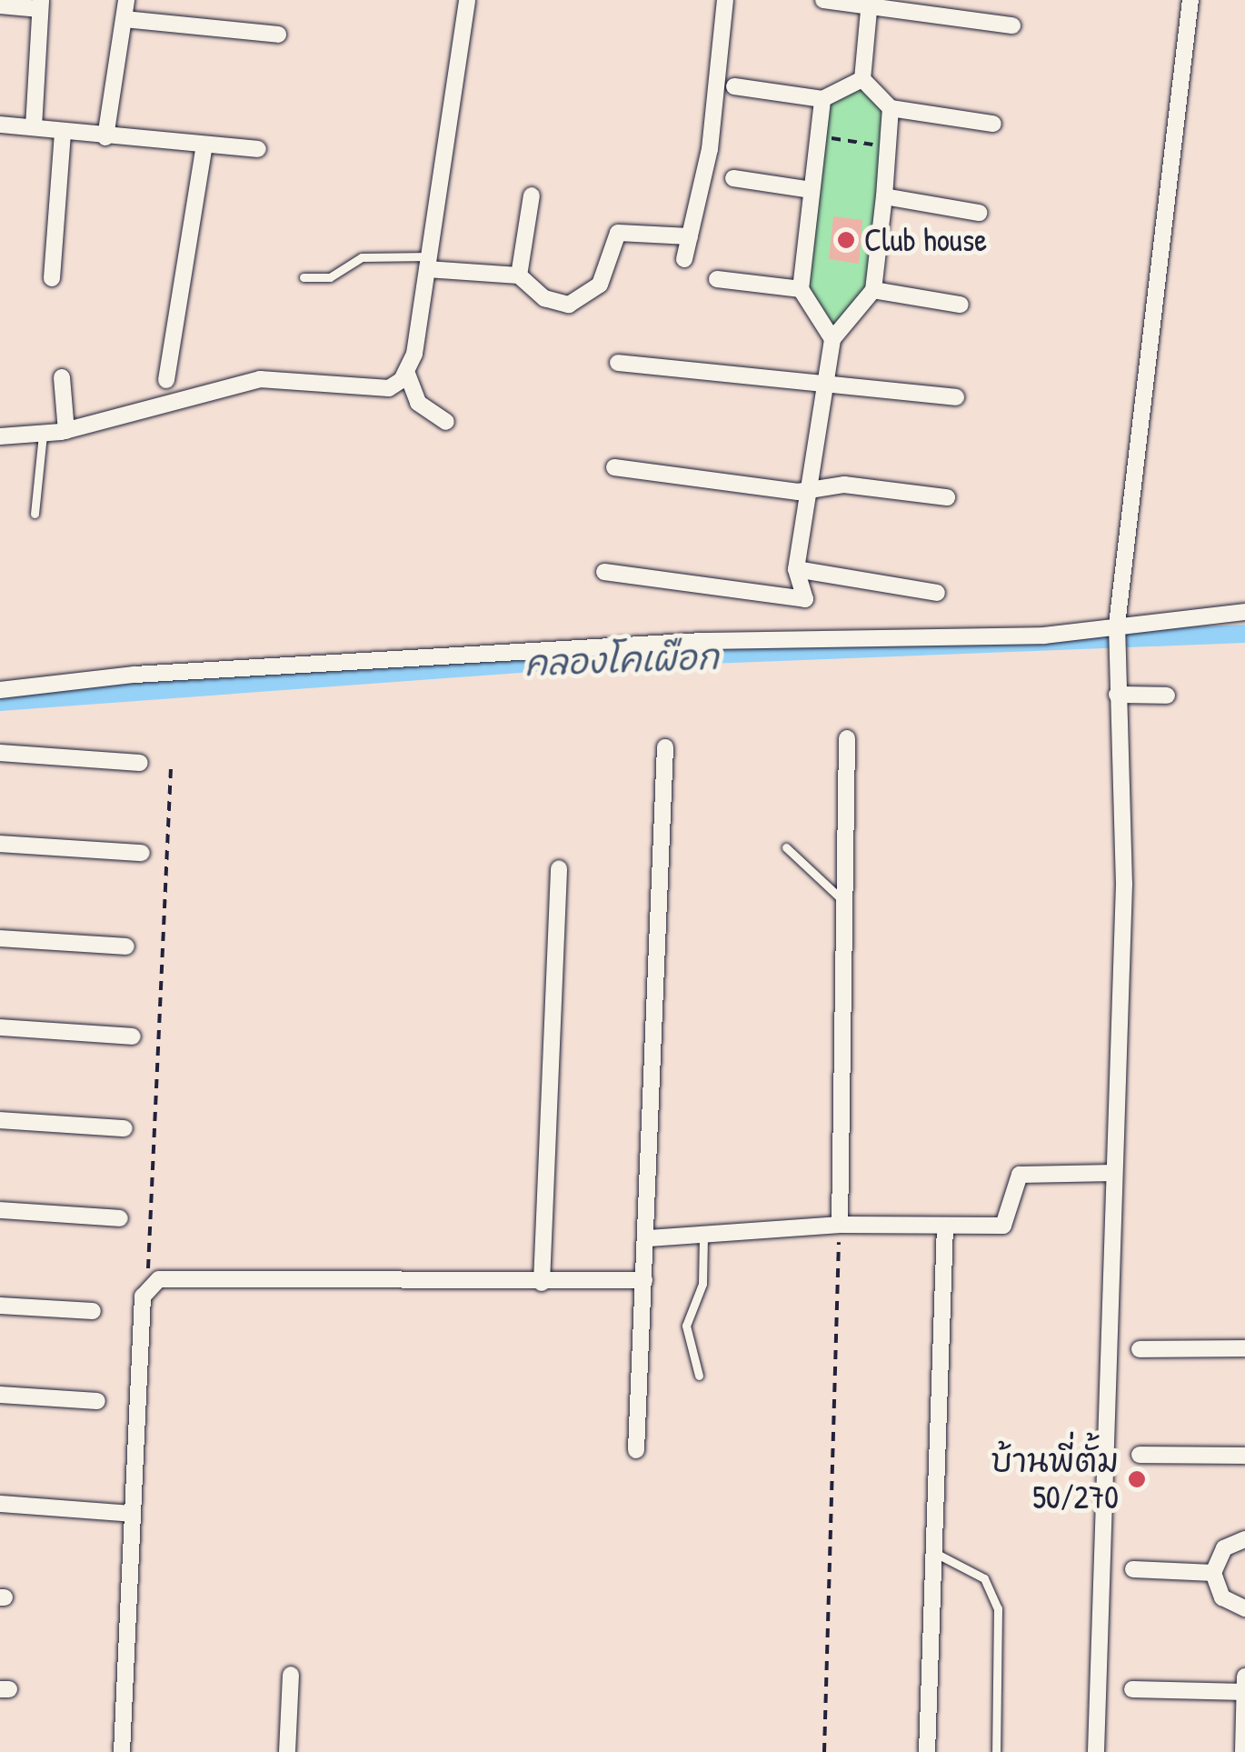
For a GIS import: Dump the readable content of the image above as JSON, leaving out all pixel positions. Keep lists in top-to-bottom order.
{
  "water": ["คลองโคเผือก"],
  "places": ["Club house", "บ้านพี่ตั้ม 50/270"]
}
